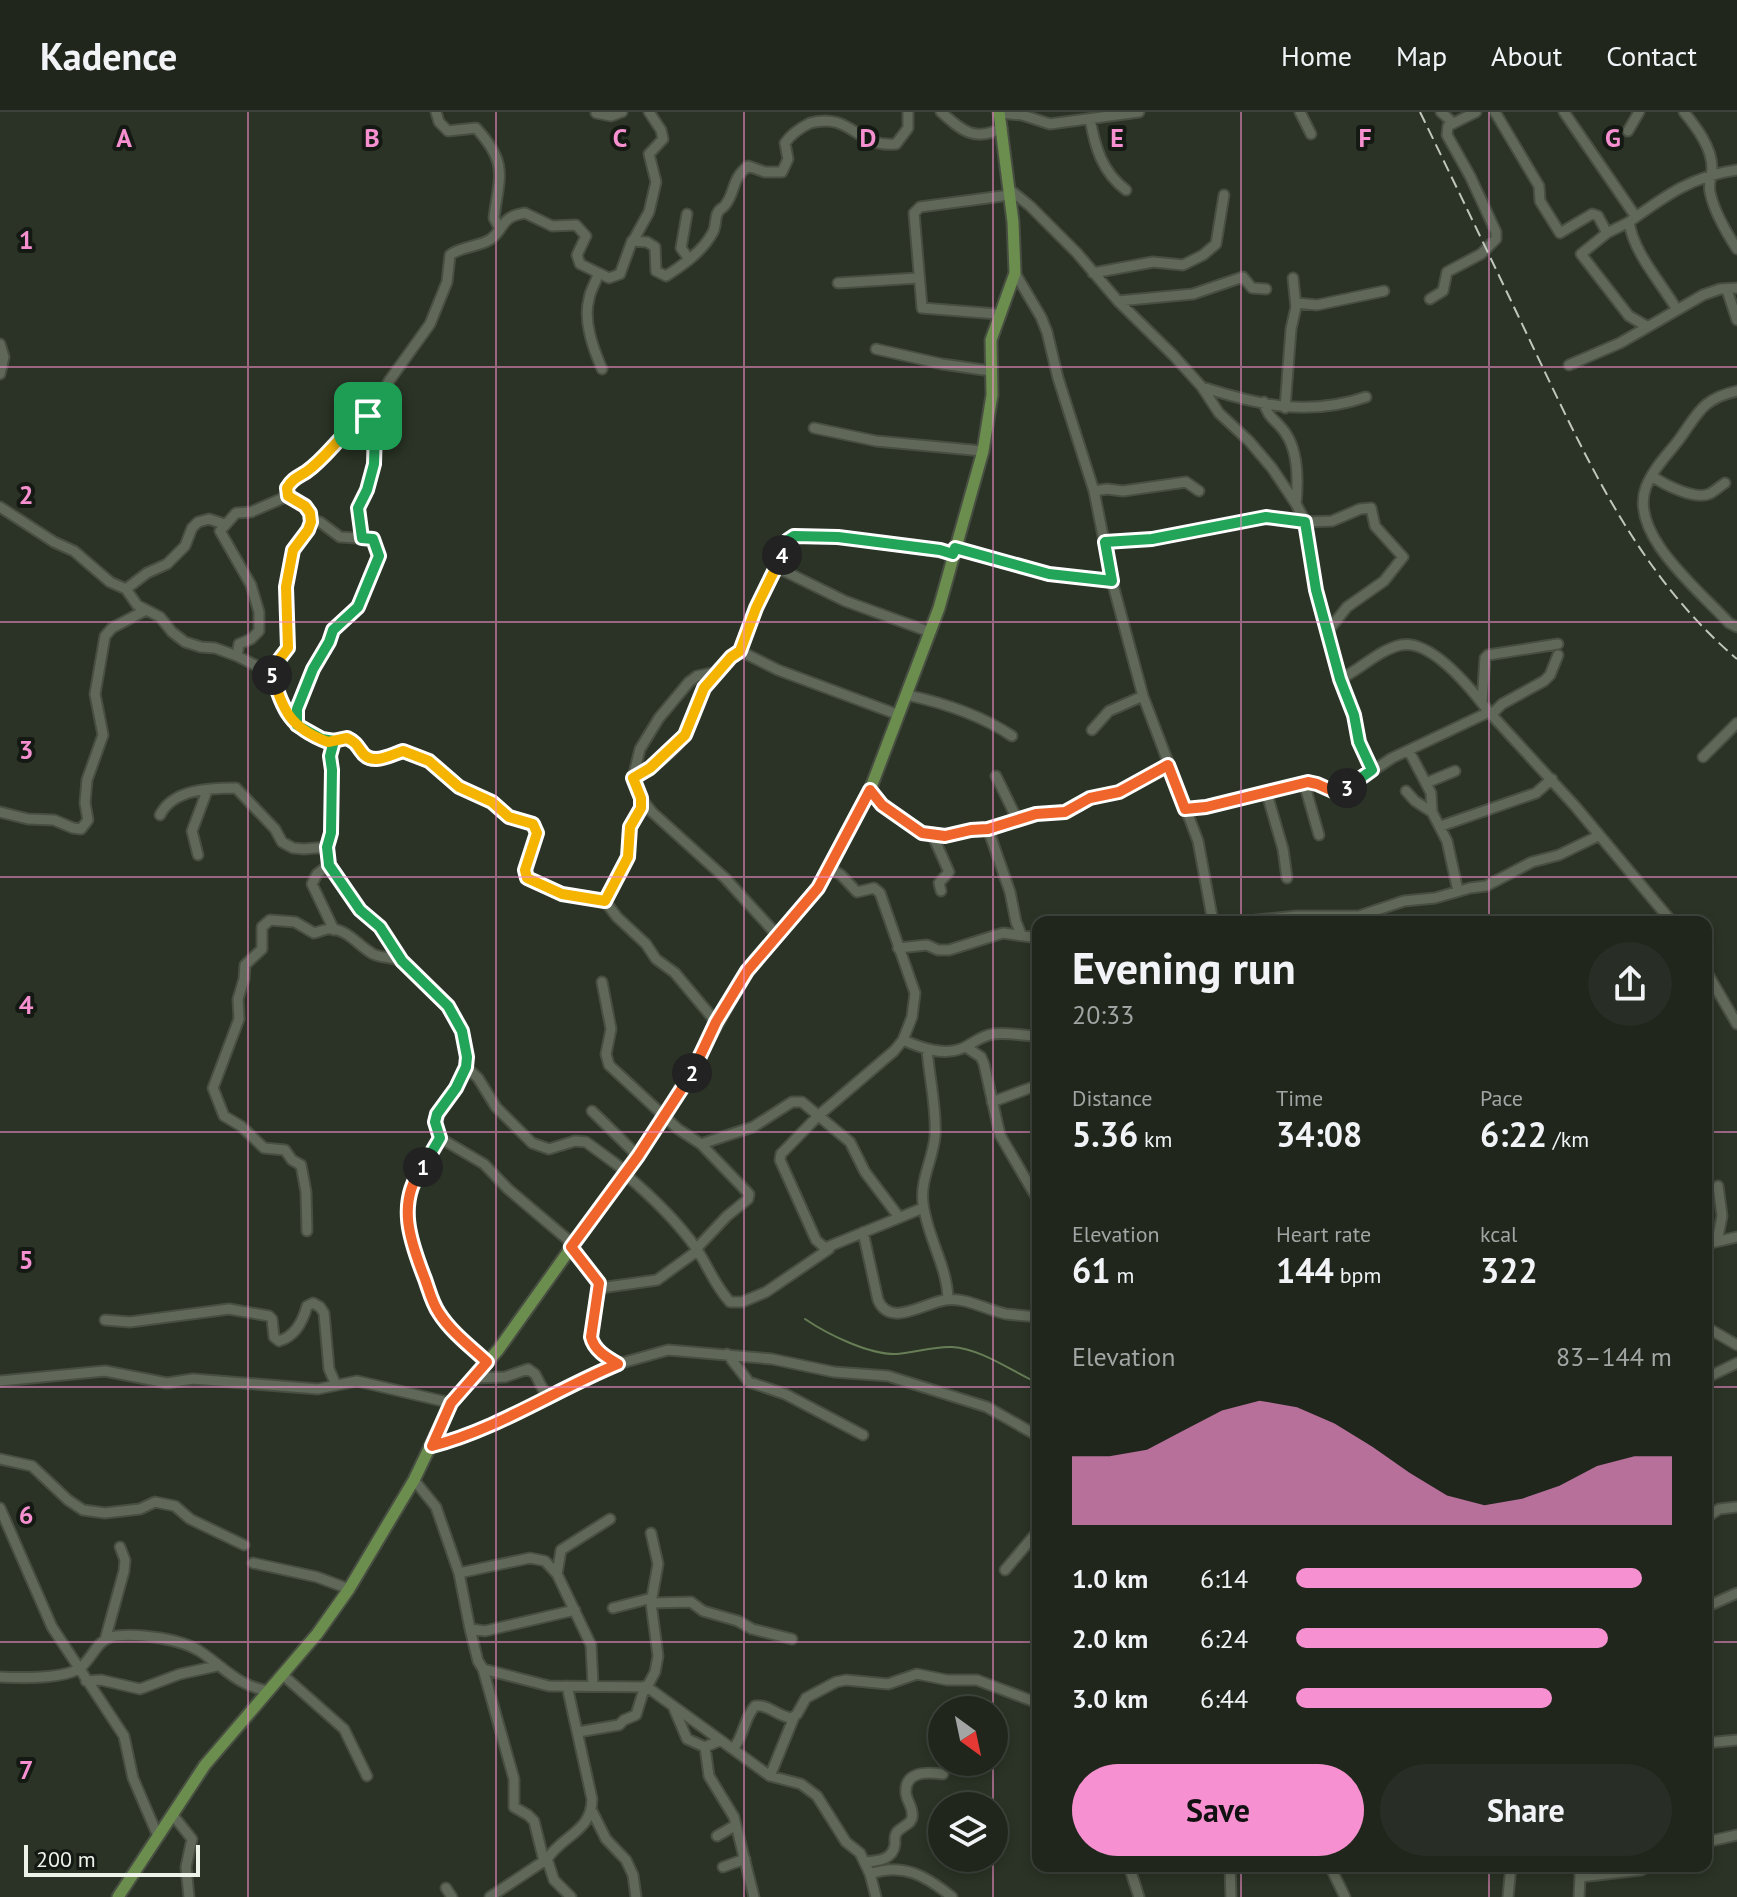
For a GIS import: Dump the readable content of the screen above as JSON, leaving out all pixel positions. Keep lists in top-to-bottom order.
{
  "scale_bar": "200 m",
  "north": "bottom right",
  "page": {
    "header": "Kadence",
    "nav": [
      "Home",
      "Map",
      "About",
      "Contact"
    ],
    "pins": [
      "4",
      "5",
      "3",
      "2",
      "1"
    ],
    "heading": ["Evening run", "20:33"],
    "stats": [
      ["Distance", "5.36 km"],
      ["Time", "34:08"],
      ["Pace", "6:22 /km"],
      ["Elevation", "61 m"],
      ["Heart rate", "144 bpm"],
      ["kcal", "322"]
    ],
    "chart": ["Elevation", "83–144 m"],
    "list": [
      {
        "name": "1.0 km",
        "note": "6:14"
      },
      {
        "name": "2.0 km",
        "note": "6:24"
      },
      {
        "name": "3.0 km",
        "note": "6:44"
      }
    ],
    "buttons": ["Save", "Share"],
    "scale": "200 m"
  },
  "grid": {
    "columns": [
      "A",
      "B",
      "C",
      "D",
      "E",
      "F",
      "G"
    ],
    "rows": [
      "1",
      "2",
      "3",
      "4",
      "5",
      "6",
      "7"
    ]
  }
}
